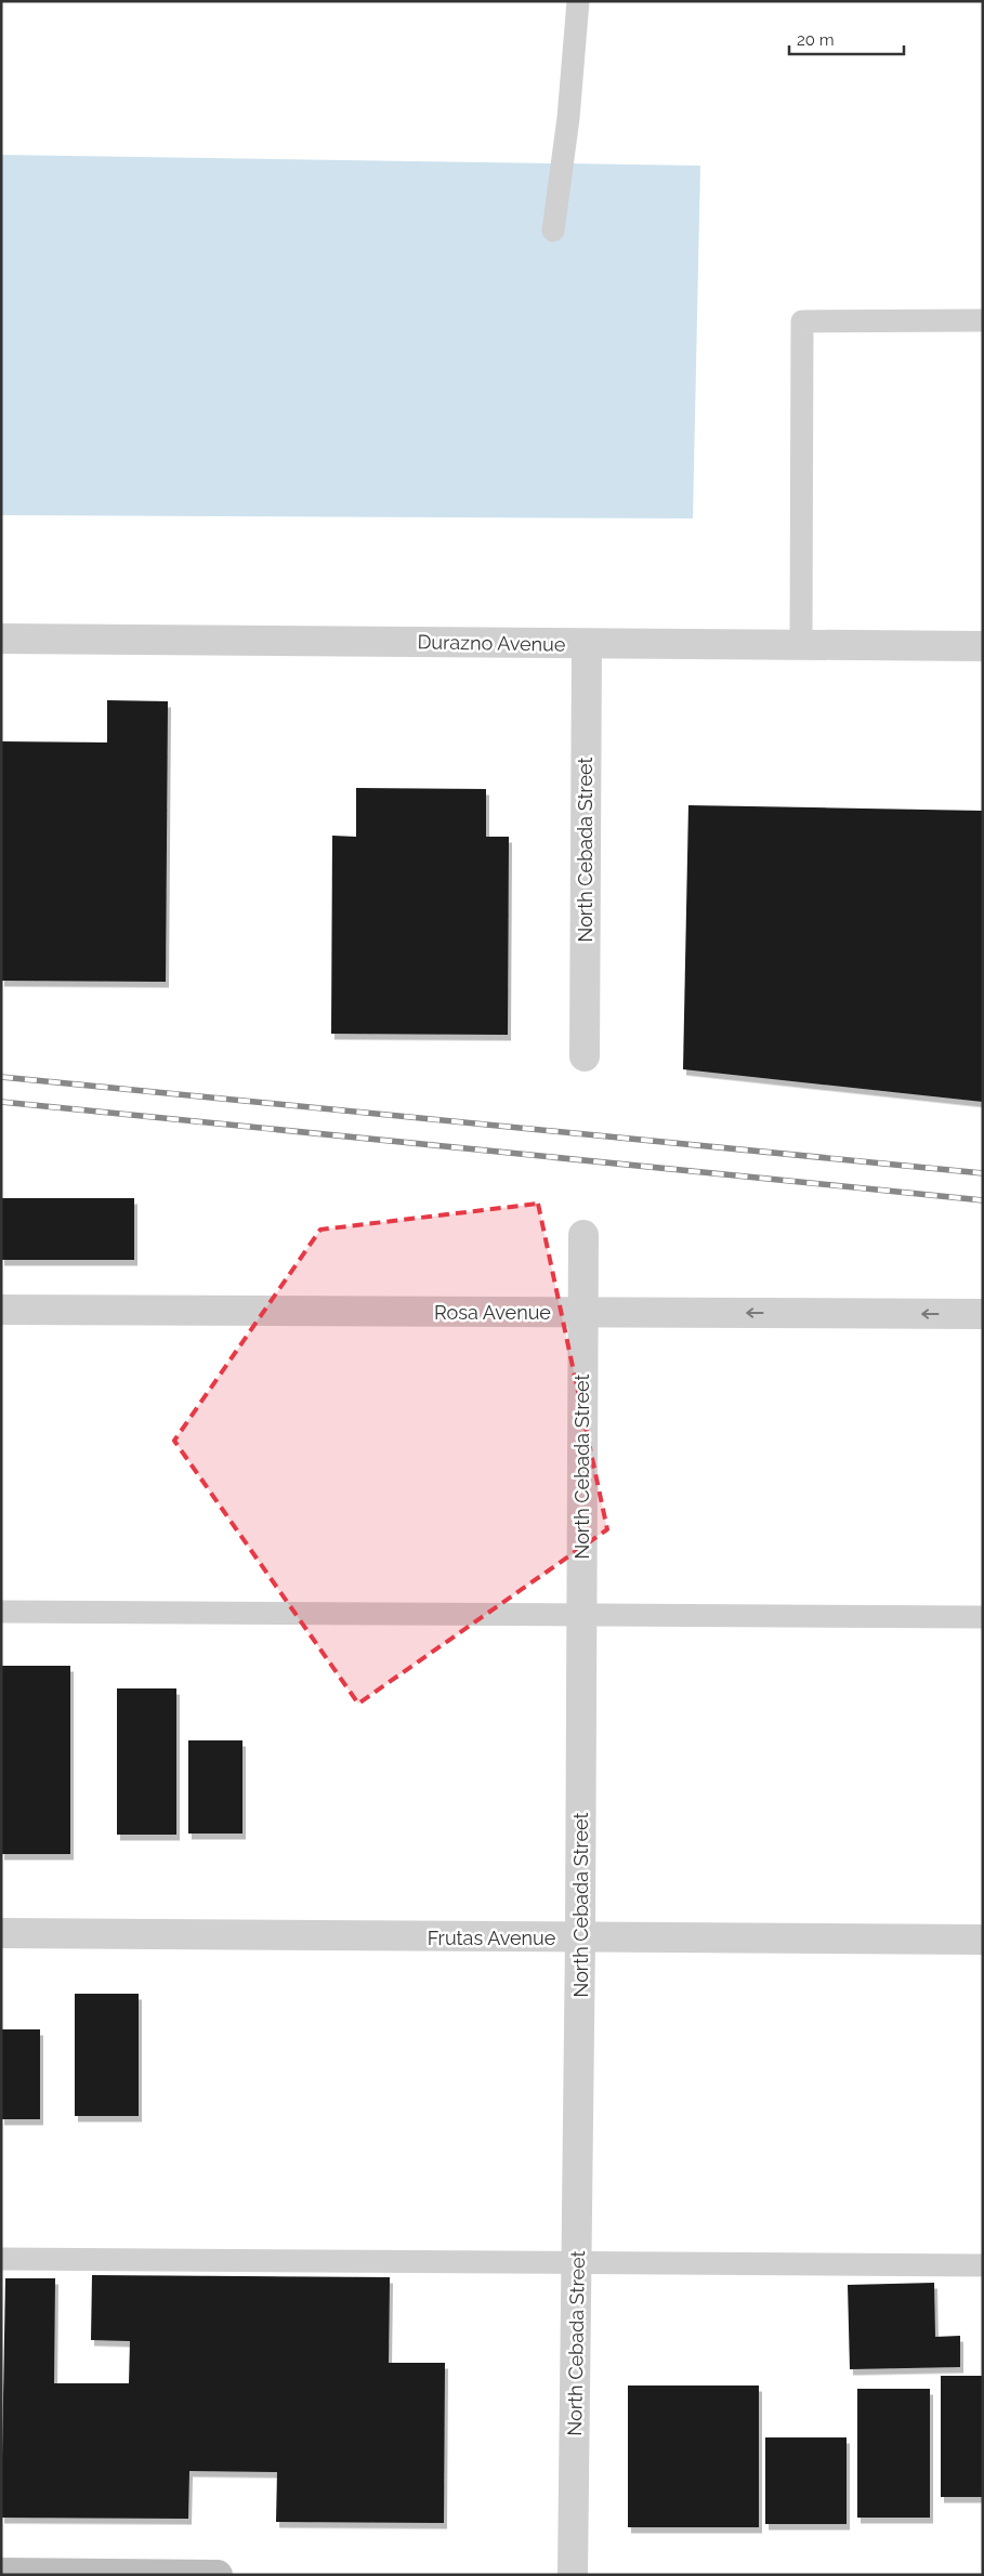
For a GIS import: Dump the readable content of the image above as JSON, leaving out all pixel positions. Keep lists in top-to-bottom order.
{
  "streets": {
    "street": [
      "Durazno Avenue",
      "North Cebada Street",
      "Rosa Avenue",
      "Frutas Avenue"
    ]
  },
  "crossings": [
    ["Durazno Avenue", "North Cebada Street"],
    ["North Cebada Street", "Rosa Avenue"],
    ["North Cebada Street", "Frutas Avenue"]
  ],
  "one_way": ["Rosa Avenue"],
  "scale_bar": "20 m"
}
